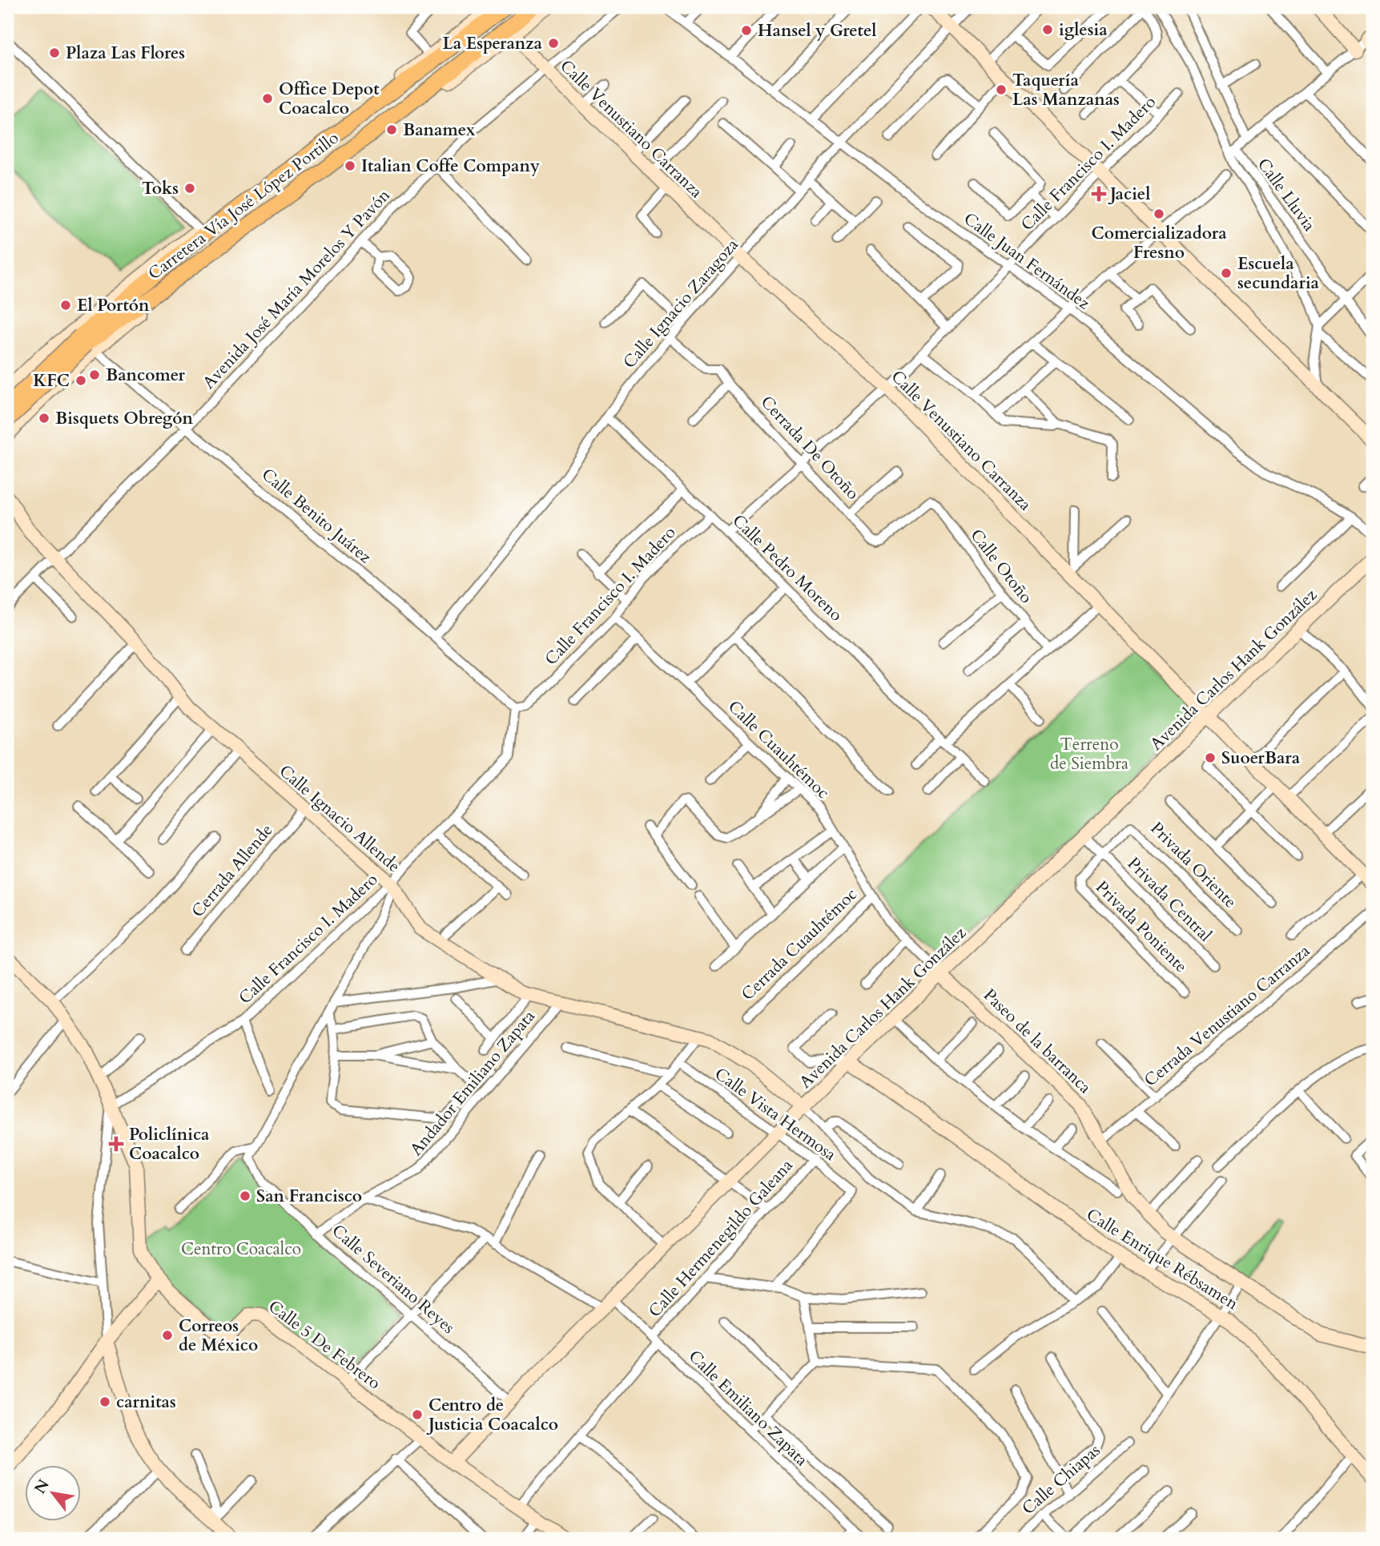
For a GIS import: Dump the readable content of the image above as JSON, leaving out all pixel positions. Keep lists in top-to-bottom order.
{
  "streets": {
    "main road": ["Carretera Vía José López Portillo"],
    "street": [
      "Calle Venustiano Carranza",
      "Calle Francisco I. Madero",
      "Calle Lluvia",
      "Calle Juan Fernández",
      "Avenida José María Morelos Y Pavón",
      "Calle Ignacio Zaragoza",
      "Cerrada De Otoño",
      "Calle Benito Juárez",
      "Calle Otoño",
      "Calle Pedro Moreno",
      "Avenida Carlos Hank González",
      "Calle Cuauhtémoc",
      "Calle Ignacio Allende",
      "Privada Oriente",
      "Cerrada Allende",
      "Privada Central",
      "Privada Poniente",
      "Cerrada Cuauhtémoc",
      "Cerrada Venustiano Carranza",
      "Paseo de la barranca",
      "Andador Emiliano Zapata",
      "Calle Vista Hermosa",
      "Calle Hermenegildo Galeana",
      "Calle Enrique Rébsamen",
      "Calle Severiano Reyes",
      "Calle 5 De Febrero",
      "Calle Emiliano Zapata",
      "Calle Chiapas"
    ]
  },
  "crossings": [
    ["Calle Venustiano Carranza", "Calle Francisco I. Madero"],
    ["Calle Venustiano Carranza", "Avenida José María Morelos Y Pavón"],
    ["Calle Venustiano Carranza", "Calle Ignacio Zaragoza"],
    ["Calle Venustiano Carranza", "Avenida Carlos Hank González"],
    ["Calle Francisco I. Madero", "Calle Juan Fernández"],
    ["Calle Francisco I. Madero", "Cerrada De Otoño"],
    ["Calle Francisco I. Madero", "Calle Benito Juárez"],
    ["Calle Francisco I. Madero", "Calle Pedro Moreno"],
    ["Calle Francisco I. Madero", "Calle Cuauhtémoc"],
    ["Calle Francisco I. Madero", "Calle Ignacio Allende"],
    ["Carretera Vía José López Portillo", "Calle Benito Juárez"],
    ["Calle Juan Fernández", "Calle Ignacio Zaragoza"],
    ["Avenida José María Morelos Y Pavón", "Calle Benito Juárez"],
    ["Avenida José María Morelos Y Pavón", "Calle Ignacio Allende"],
    ["Calle Ignacio Zaragoza", "Cerrada De Otoño"],
    ["Calle Ignacio Zaragoza", "Calle Benito Juárez"],
    ["Calle Ignacio Zaragoza", "Calle Pedro Moreno"],
    ["Cerrada De Otoño", "Calle Otoño"],
    ["Avenida Carlos Hank González", "Calle Cuauhtémoc"],
    ["Avenida Carlos Hank González", "Calle Ignacio Allende"],
    ["Avenida Carlos Hank González", "Privada Central"],
    ["Avenida Carlos Hank González", "Paseo de la barranca"],
    ["Avenida Carlos Hank González", "Calle Vista Hermosa"],
    ["Avenida Carlos Hank González", "Calle Enrique Rébsamen"],
    ["Avenida Carlos Hank González", "Calle Severiano Reyes"],
    ["Avenida Carlos Hank González", "Calle Emiliano Zapata"],
    ["Calle Cuauhtémoc", "Cerrada Cuauhtémoc"],
    ["Calle Cuauhtémoc", "Paseo de la barranca"],
    ["Calle Ignacio Allende", "Cerrada Allende"],
    ["Calle Ignacio Allende", "Andador Emiliano Zapata"],
    ["Privada Oriente", "Privada Central"],
    ["Privada Central", "Privada Poniente"],
    ["Cerrada Venustiano Carranza", "Paseo de la barranca"],
    ["Andador Emiliano Zapata", "Calle Severiano Reyes"],
    ["Andador Emiliano Zapata", "Calle Emiliano Zapata"],
    ["Calle Vista Hermosa", "Calle Hermenegildo Galeana"],
    ["Calle Hermenegildo Galeana", "Calle Emiliano Zapata"]
  ],
  "parks": ["Terreno de Siembra", "Centro Coacalco"],
  "places": {
    "other": [
      "iglesia",
      "Hansel y Gretel",
      "La Esperanza",
      "Plaza Las Flores",
      "Taquería Las Manzanas",
      "Office Depot Coacalco",
      "Banamex",
      "Italian Coffe Company",
      "Toks",
      "Comercializadora Fresno",
      "Escuela secundaria",
      "El Portón",
      "Bancomer",
      "KFC",
      "Bisquets Obregón",
      "SuoerBara",
      "San Francisco",
      "Correos de México",
      "carnitas",
      "Centro de Justicia Coacalco"
    ],
    "health": ["Jaciel", "Policlínica Coacalco"]
  },
  "north": "top left"
}
